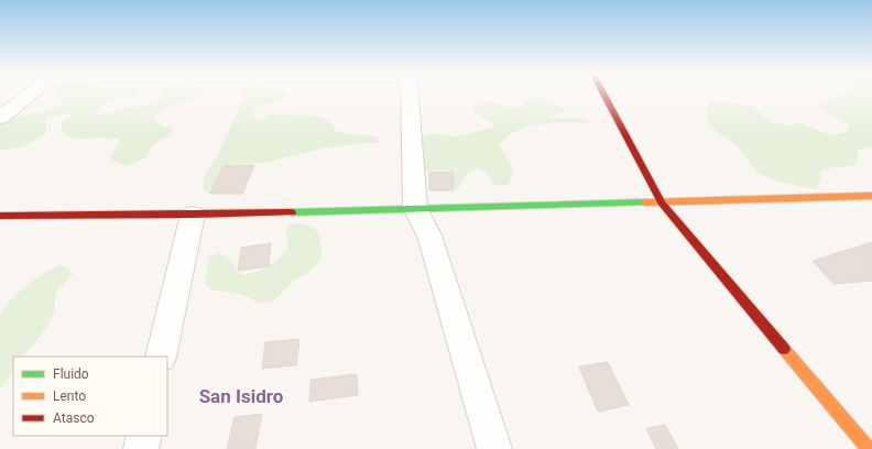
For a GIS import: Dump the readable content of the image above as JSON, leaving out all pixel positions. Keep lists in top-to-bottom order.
{
  "districts": ["San Isidro"],
  "legend": ["Fluido", "Lento", "Atasco"]
}
